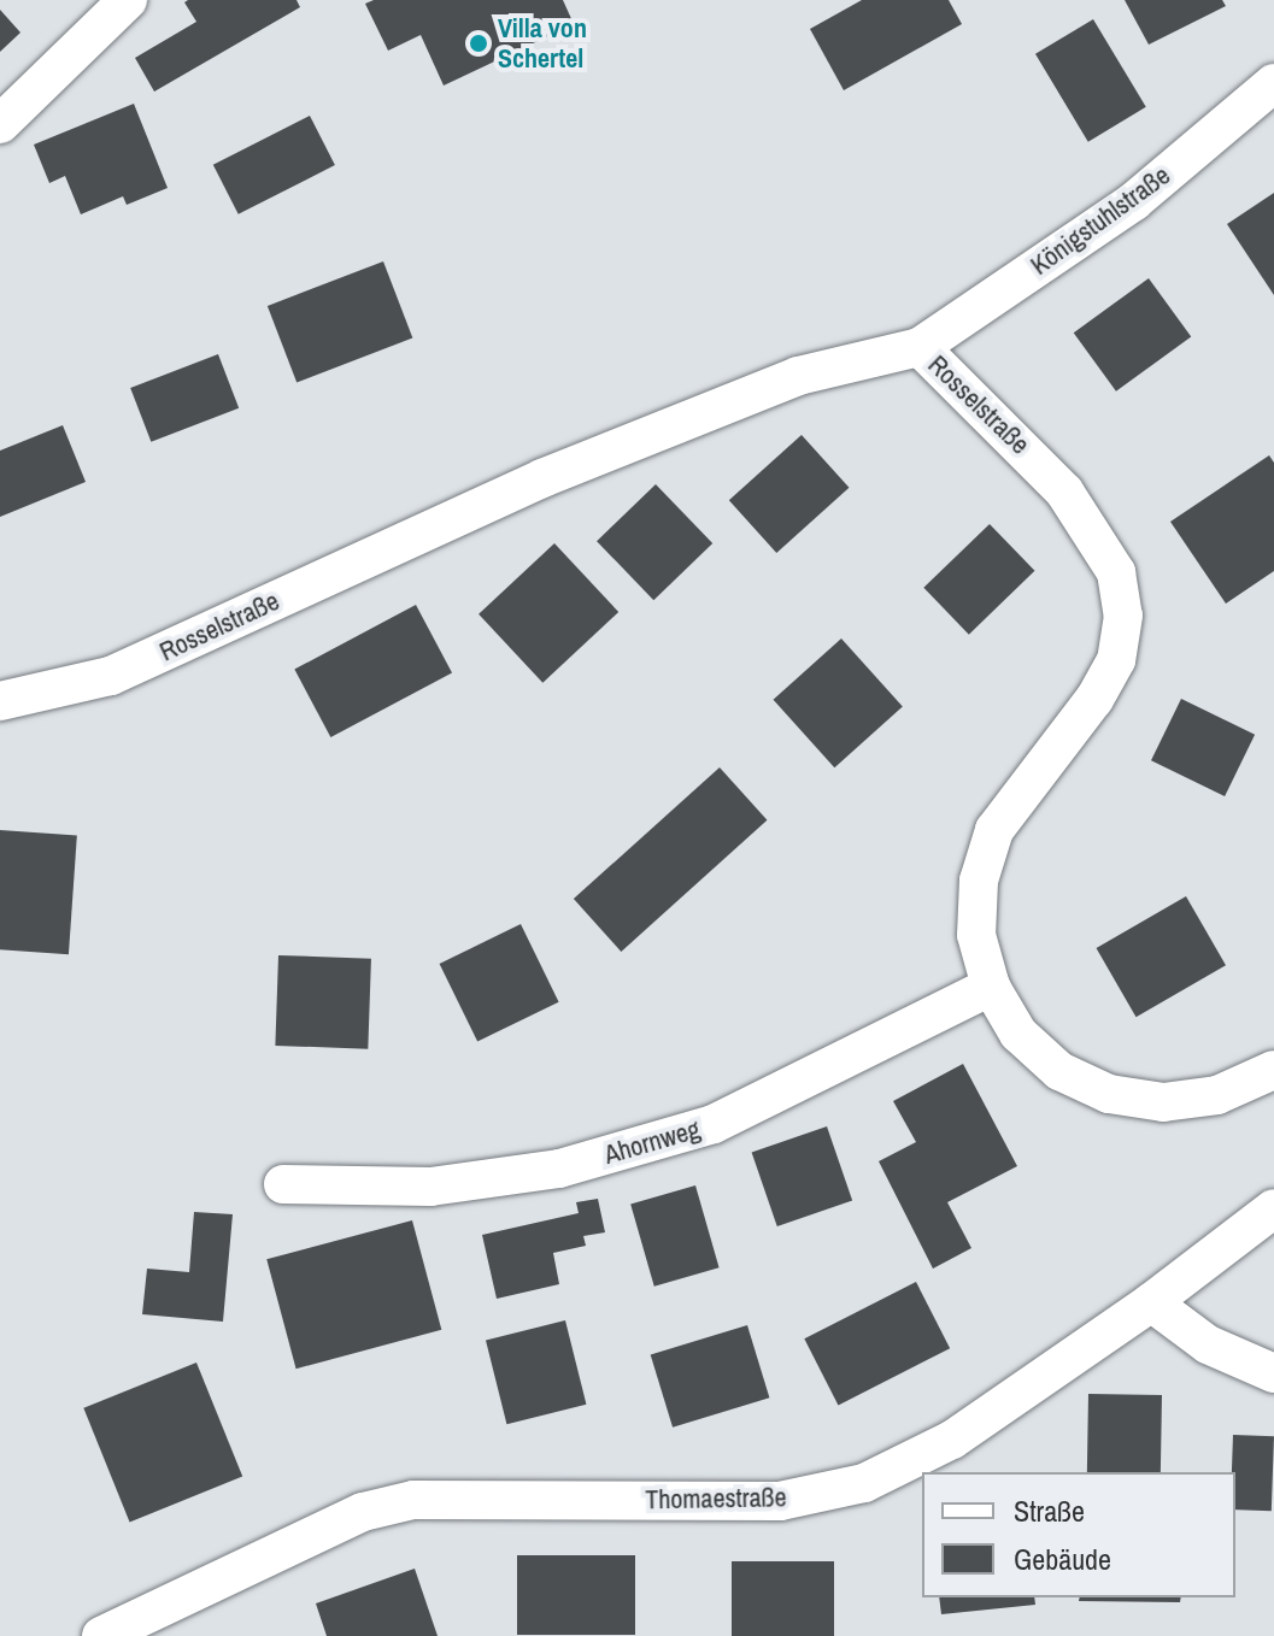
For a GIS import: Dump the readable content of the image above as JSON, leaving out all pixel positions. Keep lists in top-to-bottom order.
{
  "streets": {
    "street": [
      "Königstuhlstraße",
      "Rosselstraße",
      "Ahornweg",
      "Thomaestraße"
    ]
  },
  "crossings": [
    ["Königstuhlstraße", "Rosselstraße"],
    ["Rosselstraße", "Ahornweg"]
  ],
  "places": ["Villa von Schertel"],
  "legend": ["Straße", "Gebäude"]
}
